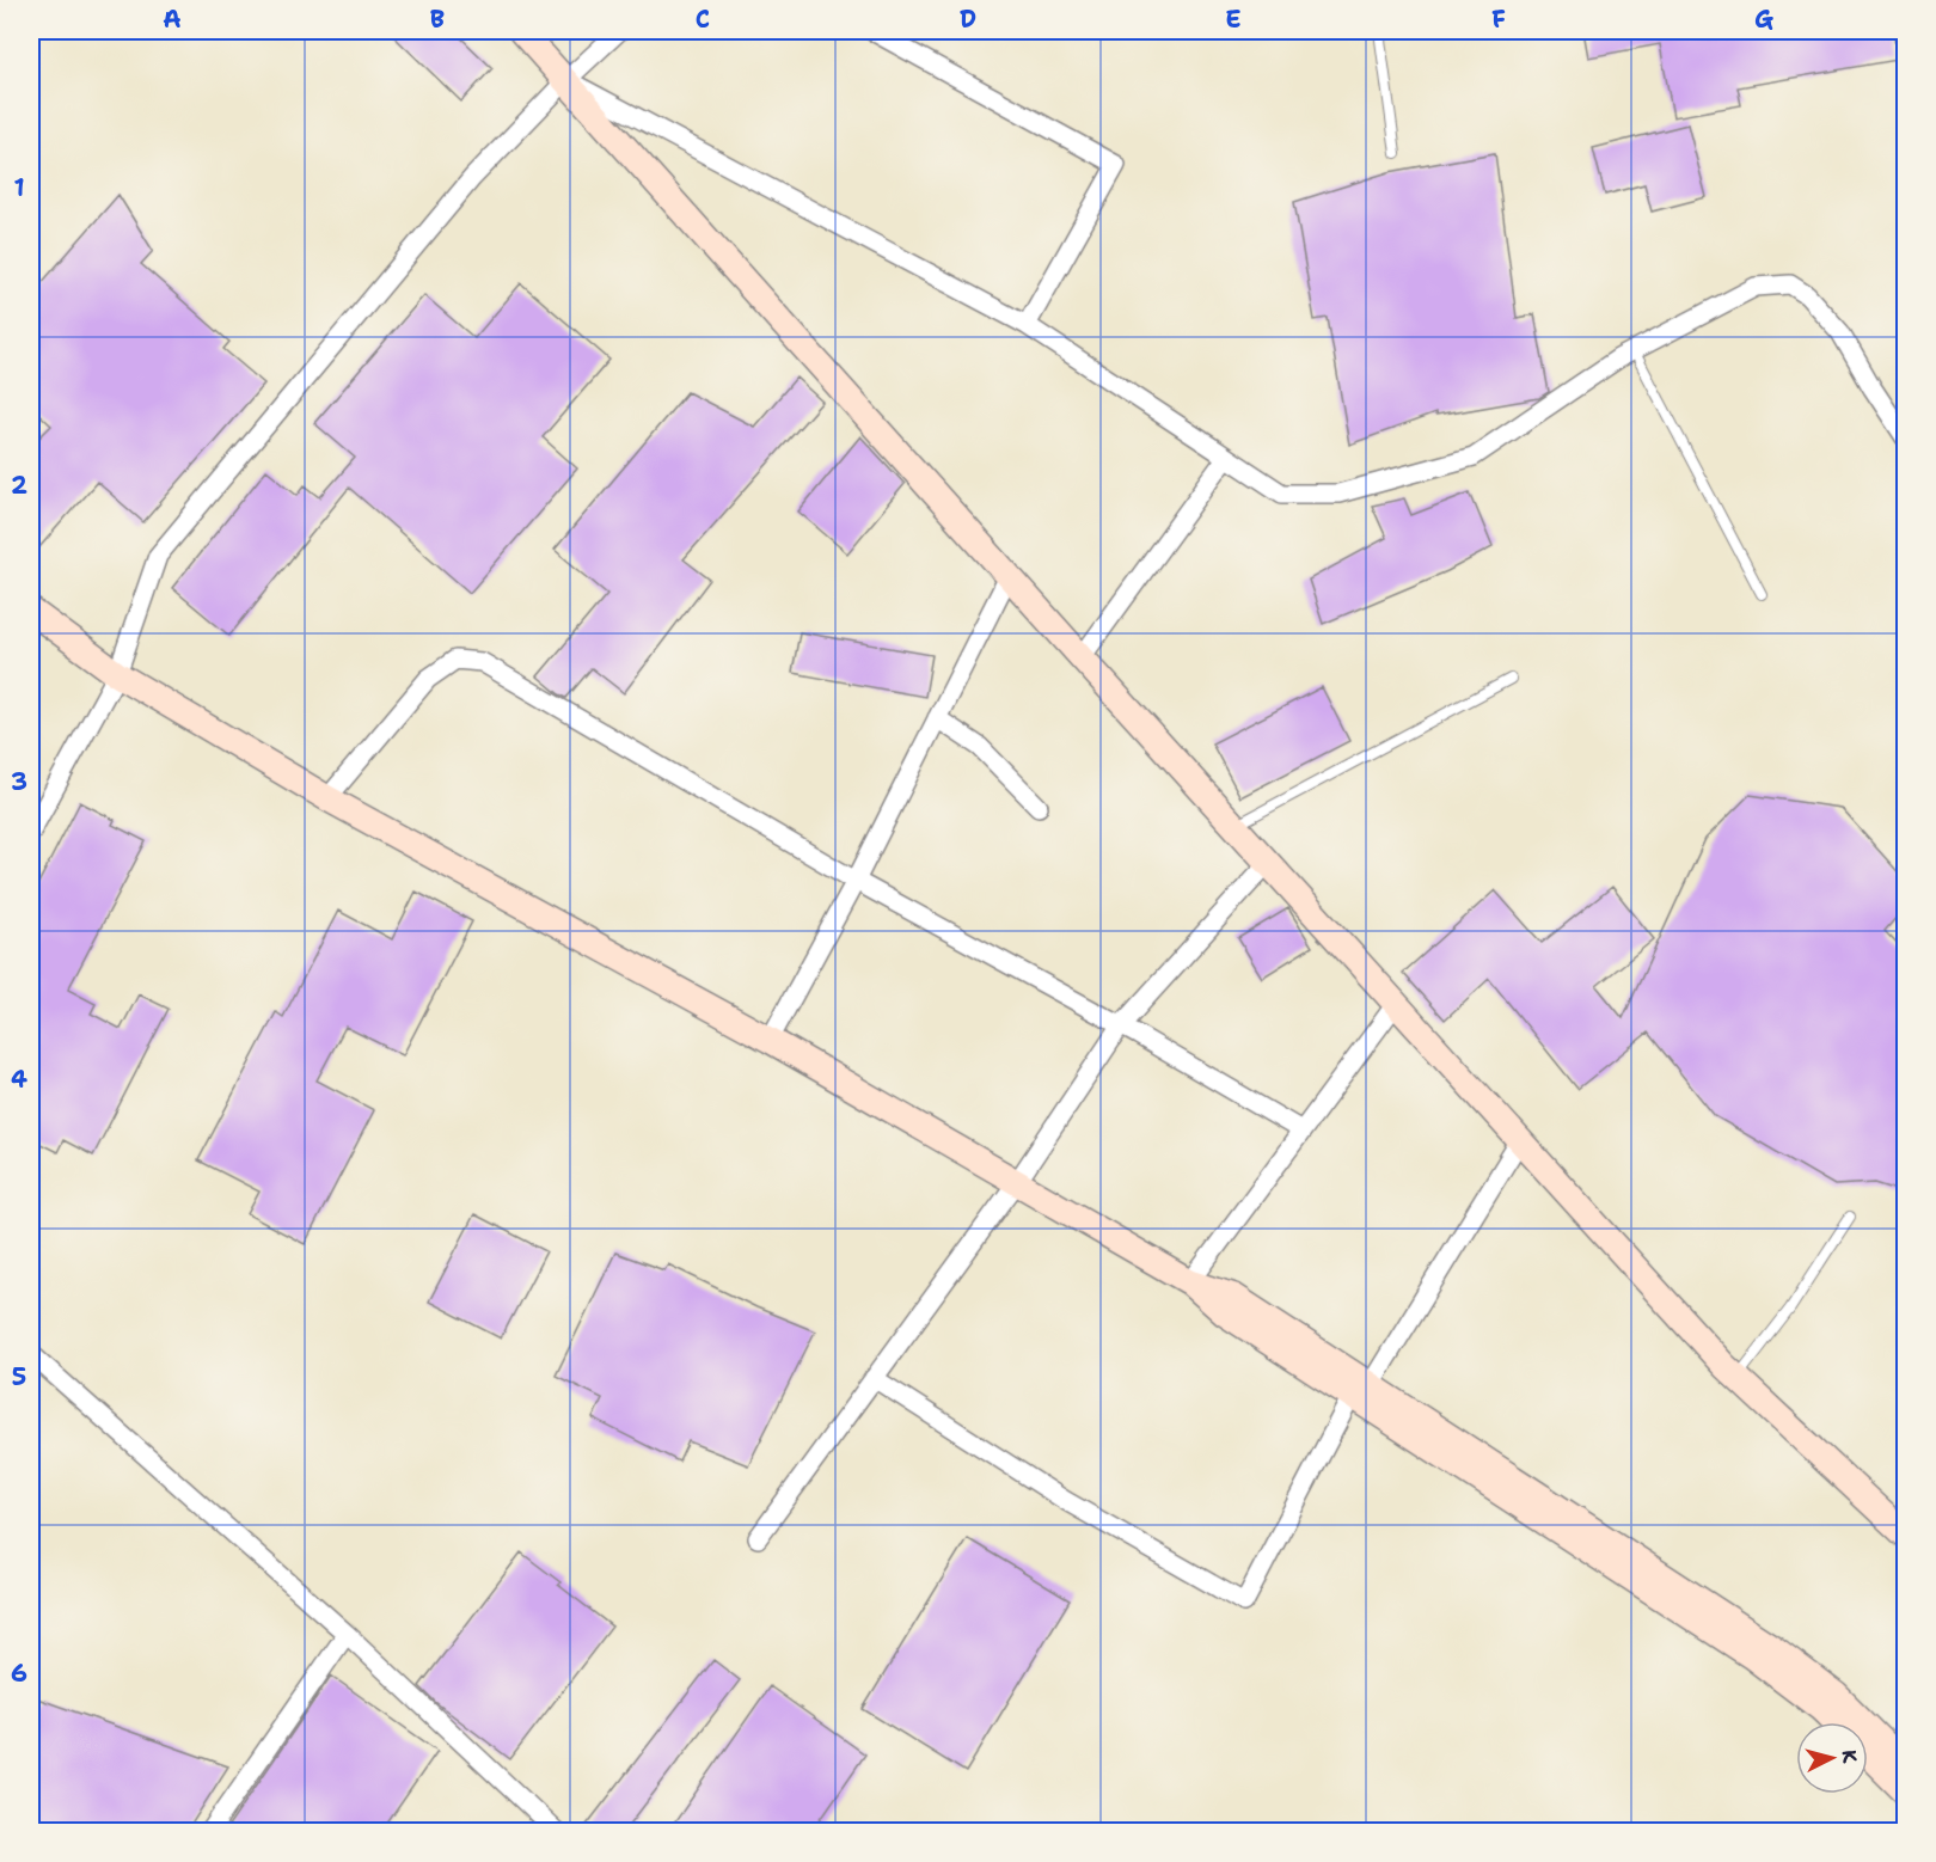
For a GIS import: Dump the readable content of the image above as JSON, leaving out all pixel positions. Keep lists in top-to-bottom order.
{
  "north": "right",
  "grid": {
    "columns": [
      "A",
      "B",
      "C",
      "D",
      "E",
      "F",
      "G"
    ],
    "rows": [
      "1",
      "2",
      "3",
      "4",
      "5",
      "6"
    ]
  }
}
